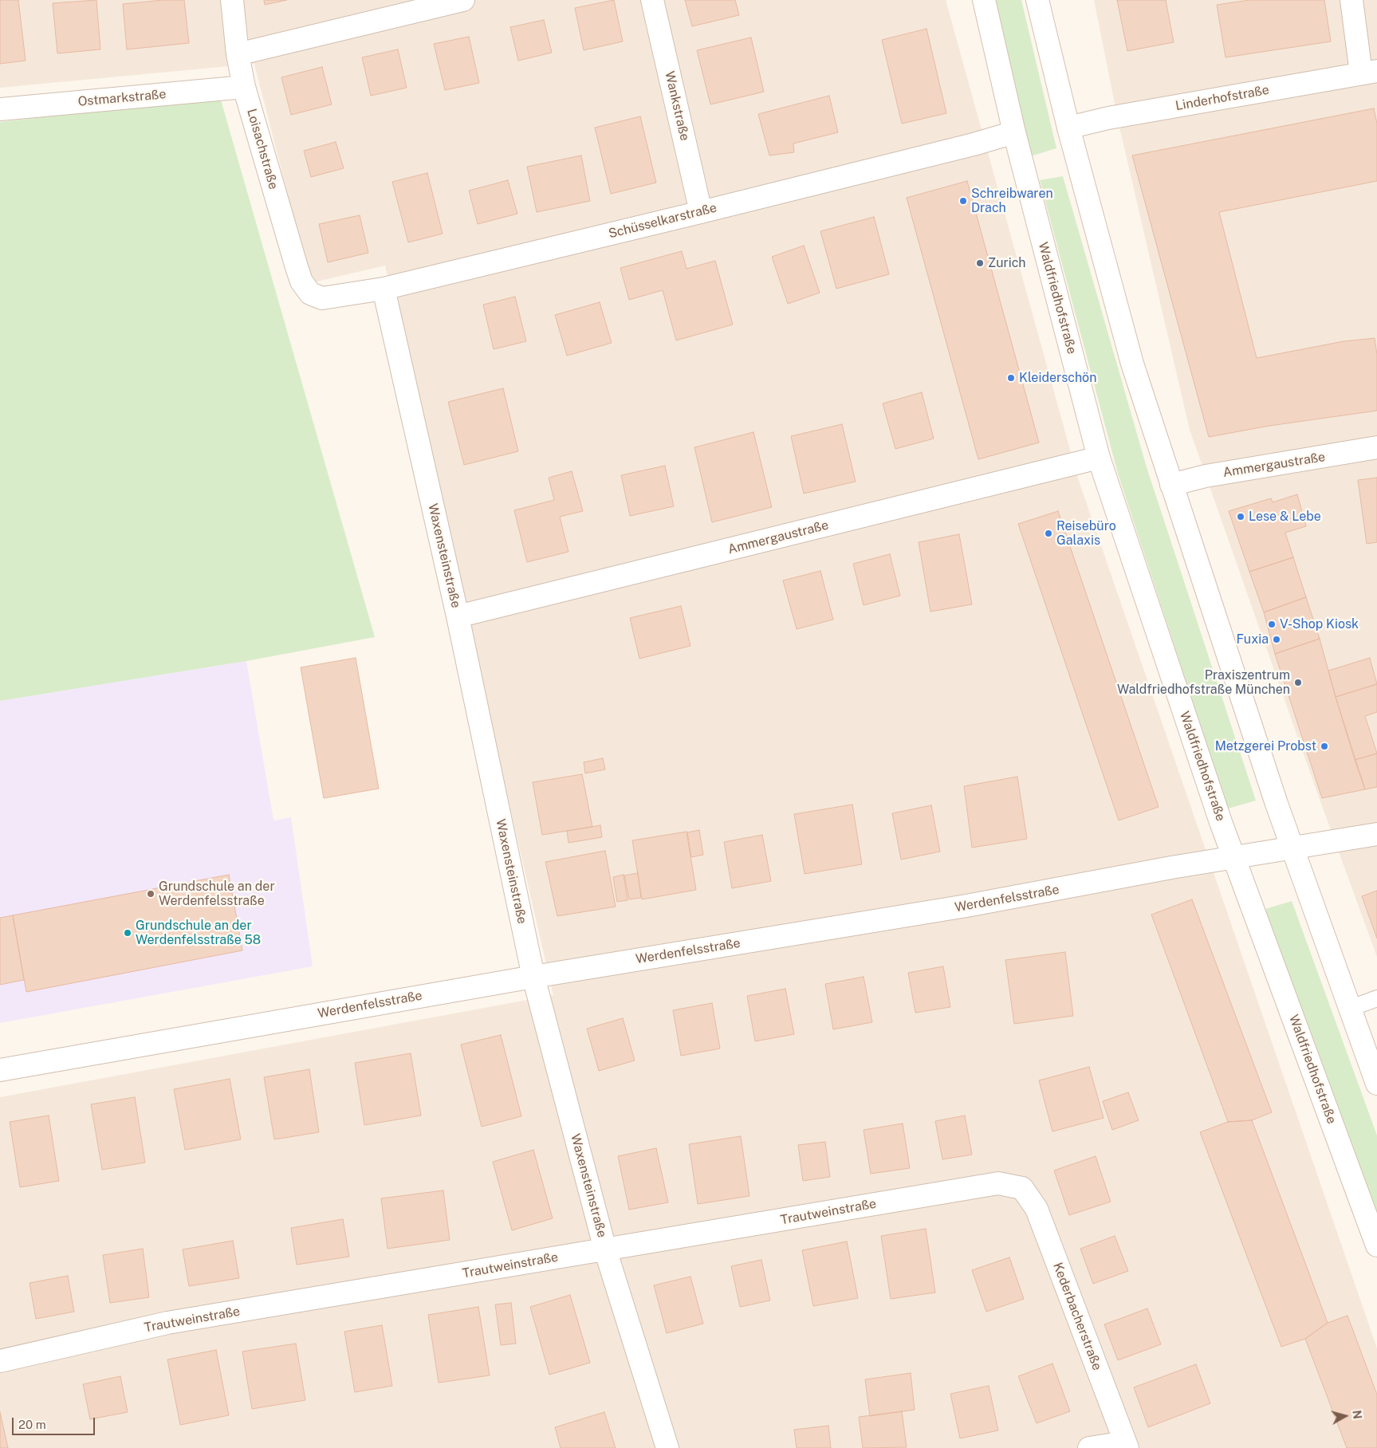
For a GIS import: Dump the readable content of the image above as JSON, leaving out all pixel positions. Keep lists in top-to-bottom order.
{
  "streets": {
    "street": [
      "Ostmarkstraße",
      "Linderhofstraße",
      "Wankstraße",
      "Loisachstraße",
      "Schüsselkarstraße",
      "Waldfriedhofstraße",
      "Ammergaustraße",
      "Waxensteinstraße",
      "Werdenfelsstraße",
      "Trautweinstraße",
      "Kederbacherstraße"
    ]
  },
  "crossings": [
    ["Ostmarkstraße", "Loisachstraße"],
    ["Wankstraße", "Schüsselkarstraße"],
    ["Loisachstraße", "Schüsselkarstraße"],
    ["Schüsselkarstraße", "Waldfriedhofstraße"],
    ["Schüsselkarstraße", "Waxensteinstraße"],
    ["Waldfriedhofstraße", "Ammergaustraße"],
    ["Waldfriedhofstraße", "Werdenfelsstraße"],
    ["Ammergaustraße", "Waxensteinstraße"],
    ["Waxensteinstraße", "Werdenfelsstraße"],
    ["Waxensteinstraße", "Trautweinstraße"],
    ["Trautweinstraße", "Kederbacherstraße"]
  ],
  "places": [
    "Schreibwaren Drach",
    "Zurich",
    "Kleiderschön",
    "Lese & Lebe",
    "Reisebüro Galaxis",
    "V-Shop Kiosk",
    "Fuxia",
    "Praxiszentrum Waldfriedhofstraße München",
    "Metzgerei Probst",
    "Grundschule an der Werdenfelsstraße",
    "Grundschule an der Werdenfelsstraße 58"
  ],
  "scale_bar": "20 m",
  "north": "right"
}
